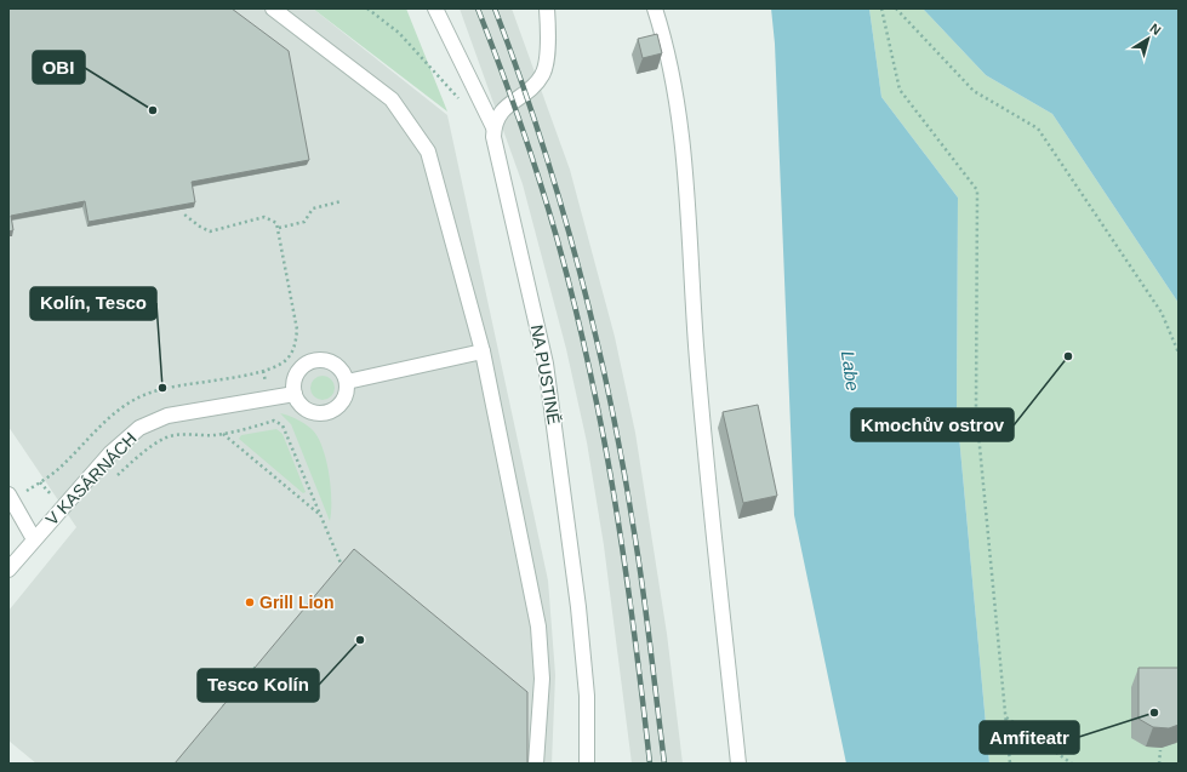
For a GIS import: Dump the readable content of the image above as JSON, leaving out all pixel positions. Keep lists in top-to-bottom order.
{
  "streets": {
    "street": ["NA PUSTINĚ", "V KASÁRNÁCH"]
  },
  "water": ["Labe"],
  "places": [
    "OBI",
    "Kmochův ostrov",
    "Kolín, Tesco",
    "Grill Lion",
    "Tesco Kolín",
    "Amfiteatr"
  ],
  "north": "top right"
}
